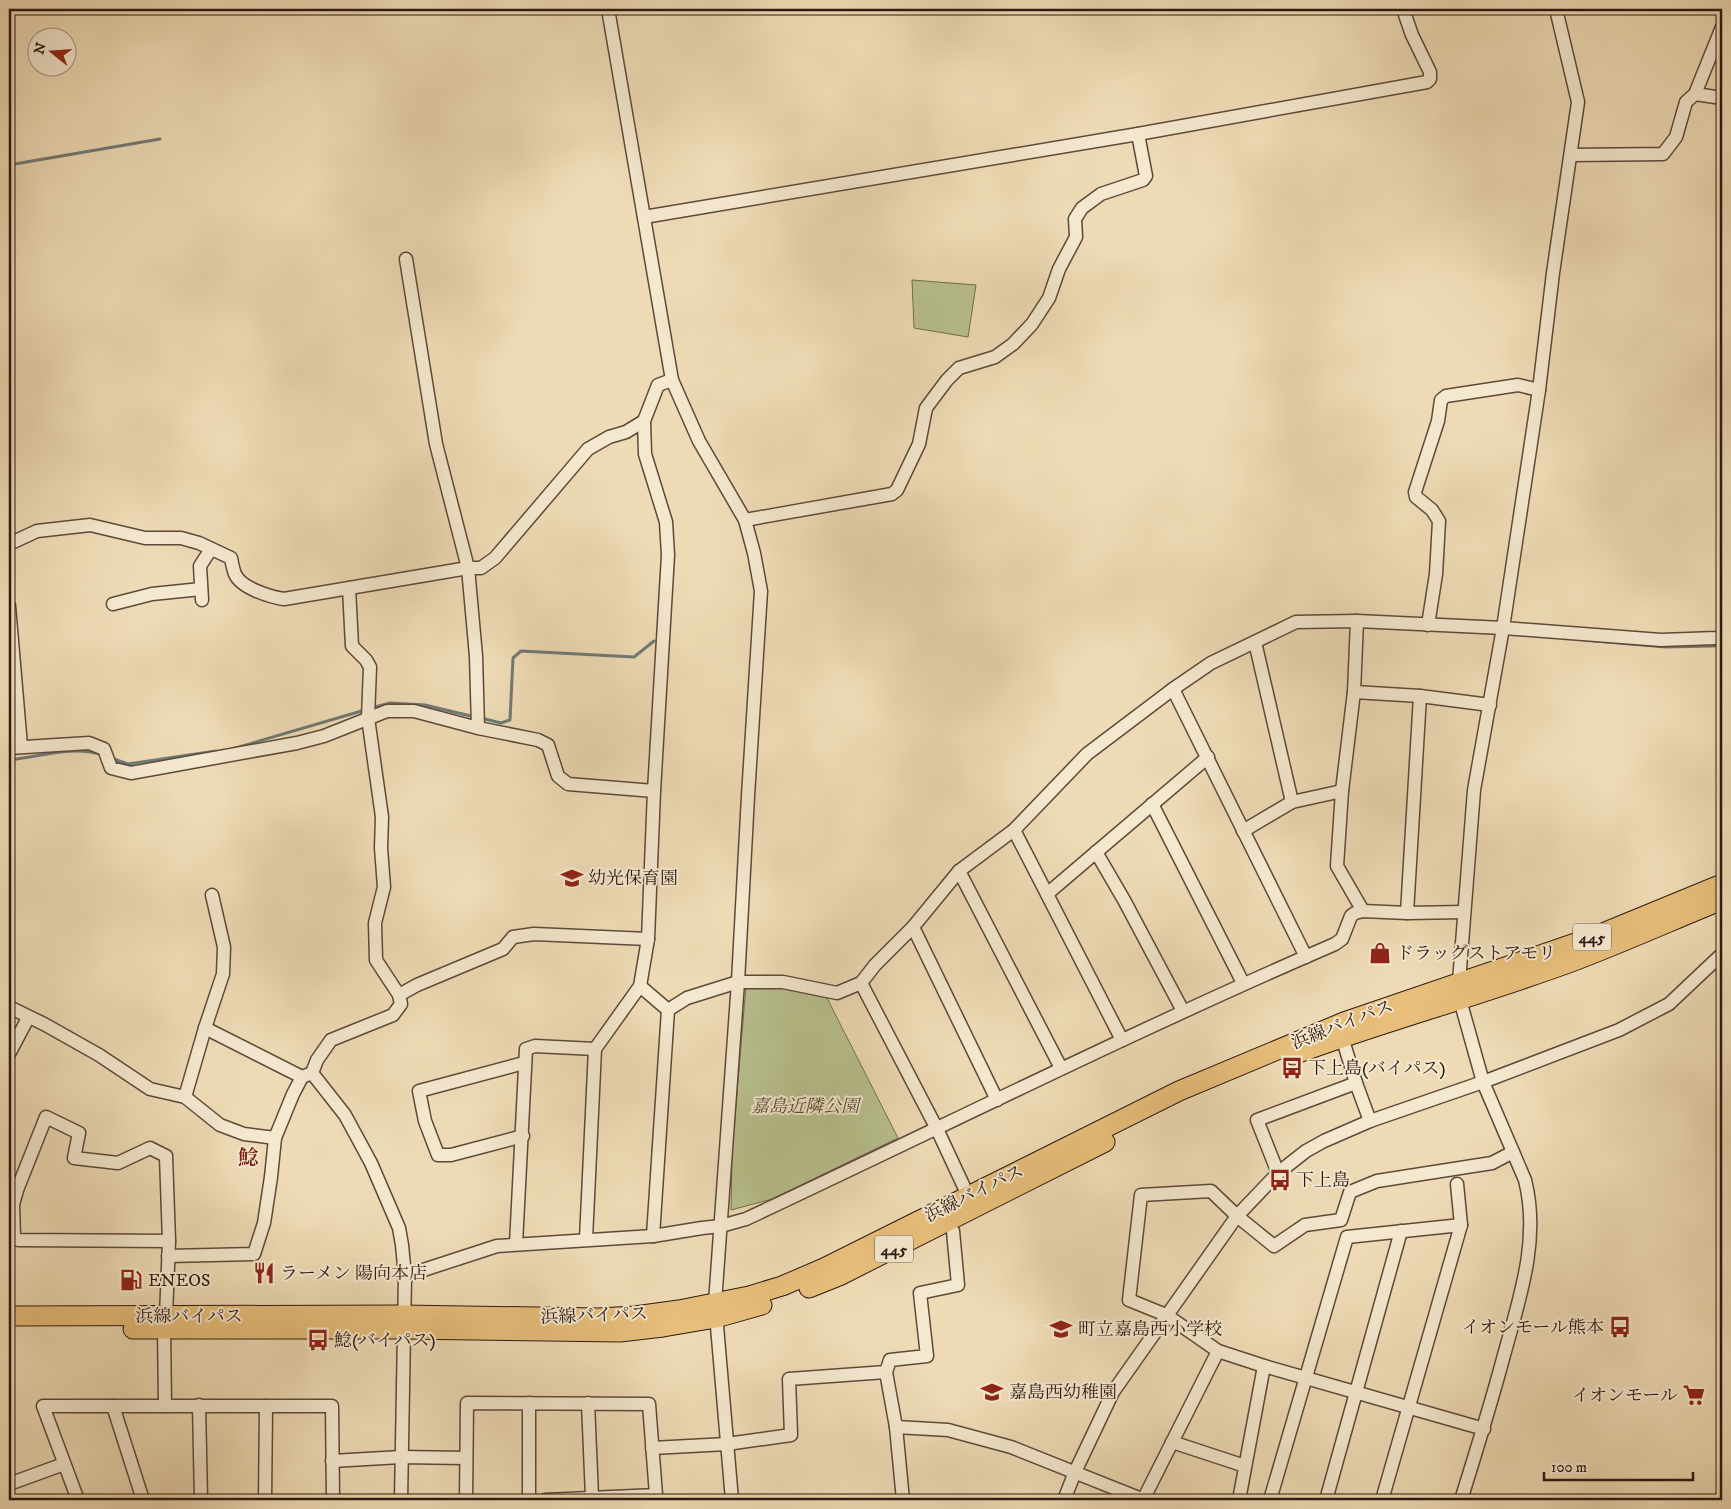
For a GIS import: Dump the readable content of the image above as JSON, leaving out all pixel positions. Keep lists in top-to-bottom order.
{
  "streets": {
    "highway": ["445", "浜線バイパス"]
  },
  "districts": ["鯰"],
  "parks": ["嘉島近隣公園"],
  "places": {
    "school or university": ["幼光保育園", "町立嘉島西小学校", "嘉島西幼稚園"],
    "shop": ["ドラッグストアモリ"],
    "bus stop": [
      "下上島(バイパス)",
      "下上島",
      "イオンモール熊本",
      "鯰(バイパス)"
    ],
    "restaurant": ["ラーメン 陽向本店"],
    "fuel station": ["ENEOS"],
    "supermarket": ["イオンモール"]
  },
  "scale_bar": "100 m",
  "north": "left"
}
